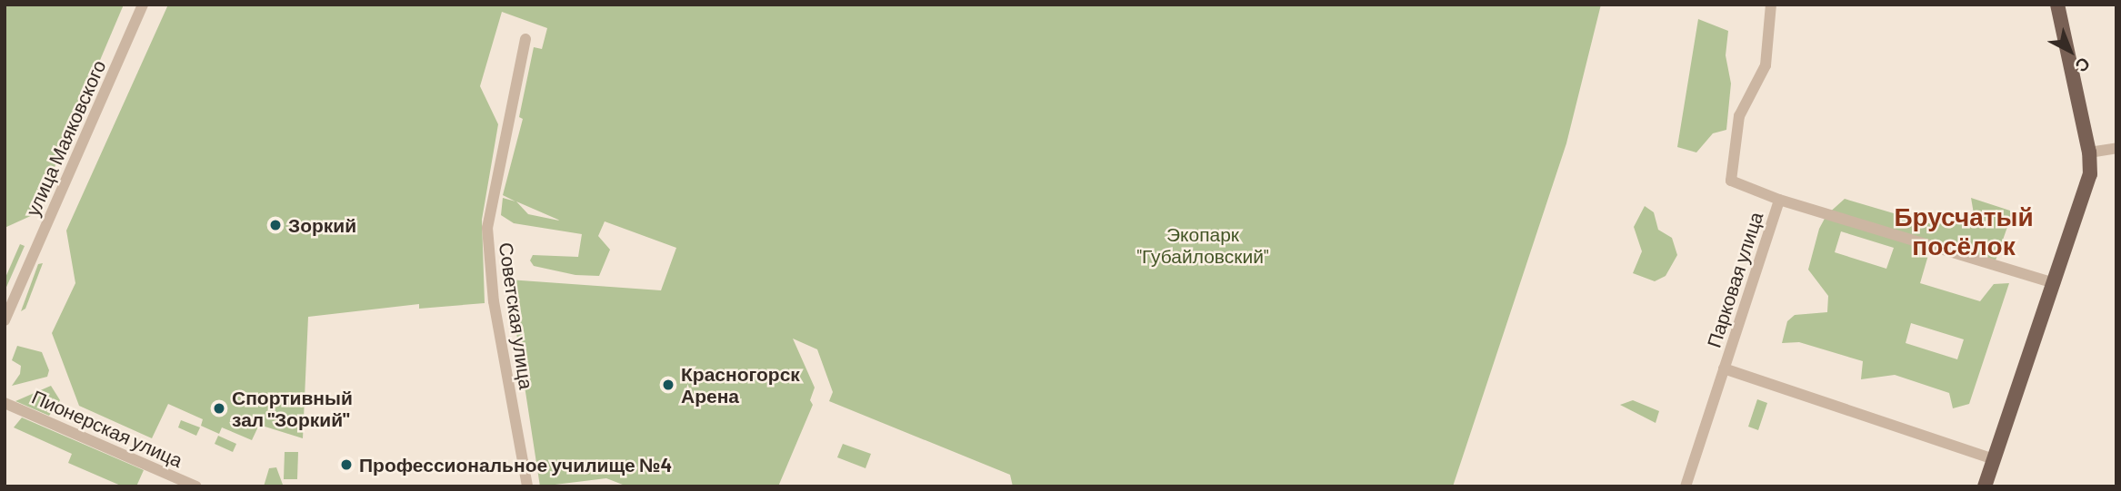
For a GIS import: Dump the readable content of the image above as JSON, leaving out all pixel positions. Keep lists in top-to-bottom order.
{
  "streets": {
    "street": [
      "улица Маяковского",
      "Парковая улица",
      "Советская улица",
      "Пионерская улица"
    ]
  },
  "districts": ["Брусчатый посёлок"],
  "parks": ["Экопарк \"Губайловский\""],
  "places": [
    "Зоркий",
    "Красногорск Арена",
    "Спортивный зал \"Зоркий\"",
    "Профессиональное училище №4"
  ],
  "north": "bottom right"
}
